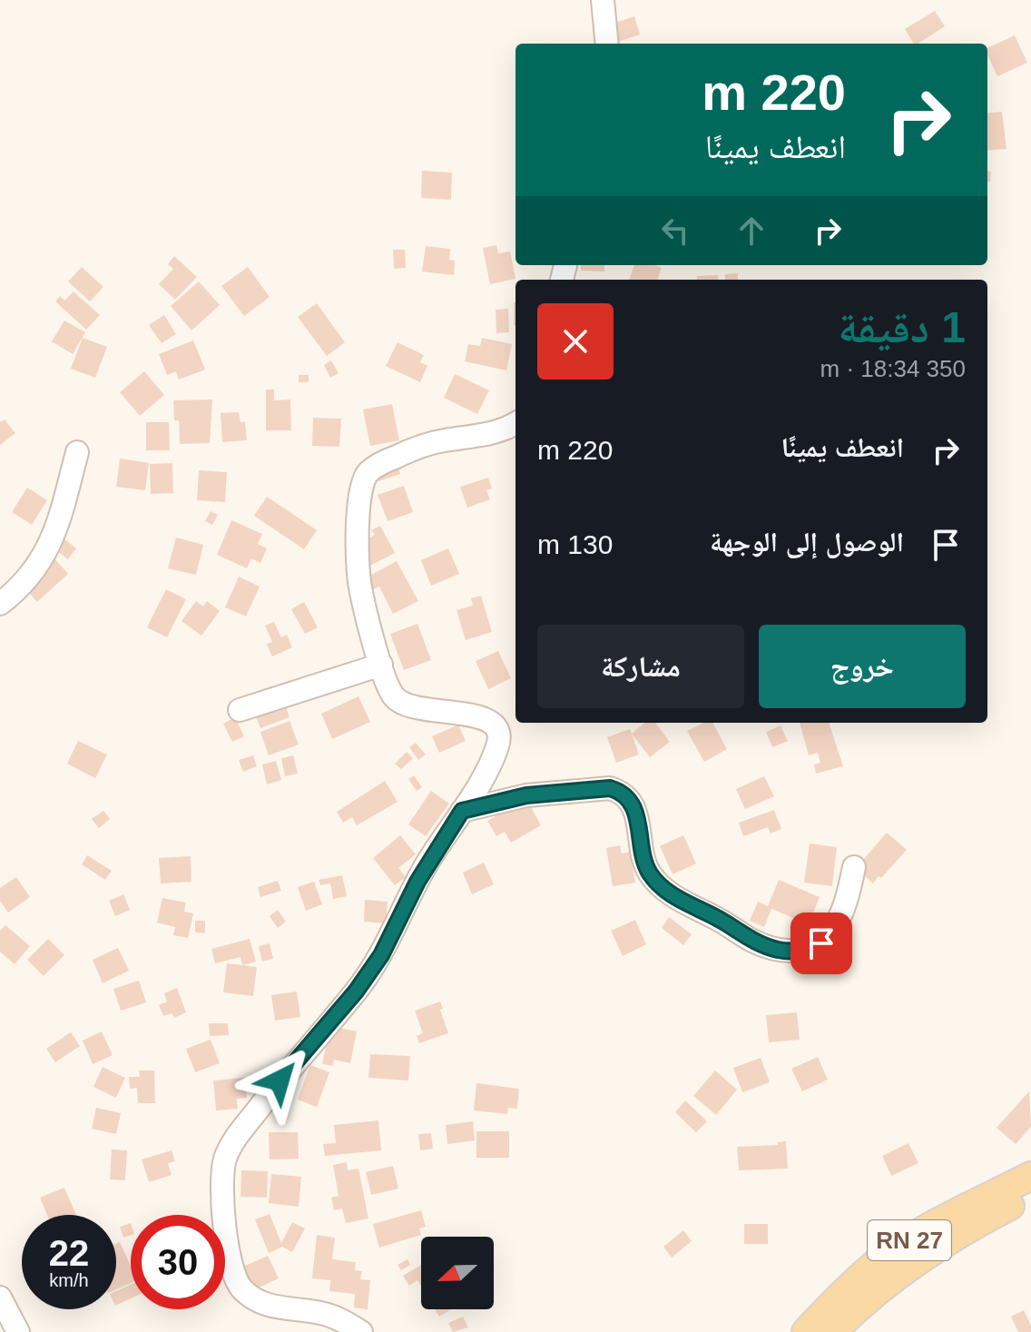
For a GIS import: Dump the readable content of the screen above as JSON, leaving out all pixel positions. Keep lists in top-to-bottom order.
{
  "streets": {
    "main road": ["RN 27"]
  },
  "north": "left",
  "page": {
    "turn": ["220 m", "انعطف يمينًا"],
    "heading": ["1 دقيقة", "350 m · 18:34"],
    "list": [
      {
        "name": "انعطف يمينًا",
        "value": "220 m"
      },
      {
        "name": "الوصول إلى الوجهة",
        "value": "130 m"
      }
    ],
    "buttons": ["خروج", "مشاركة"],
    "speed": "22 km/h",
    "limit": "30"
  }
}
